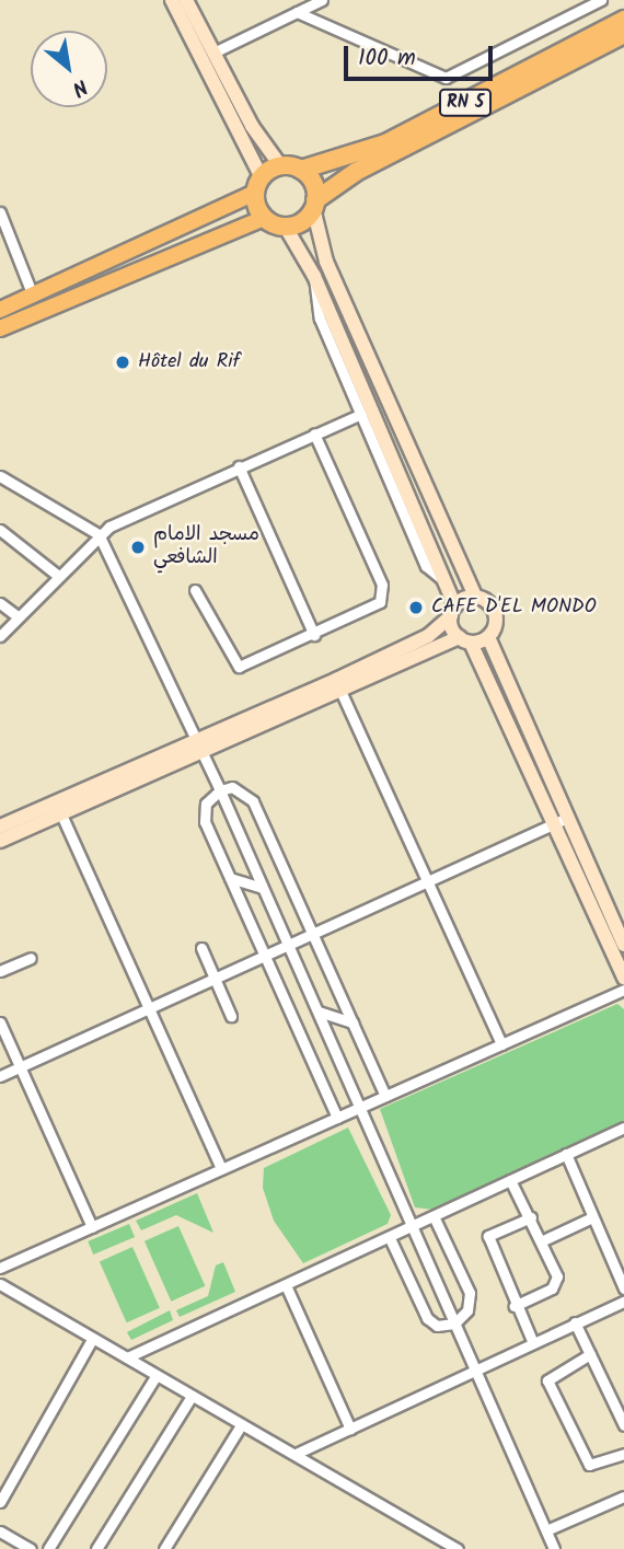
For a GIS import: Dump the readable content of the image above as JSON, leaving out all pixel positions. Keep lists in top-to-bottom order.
{
  "streets": {
    "highway": ["RN 5"]
  },
  "places": ["Hôtel du Rif", "مسجد الامام الشافعي", "CAFE D'EL MONDO"],
  "scale_bar": "100 m",
  "north": "bottom right"
}
